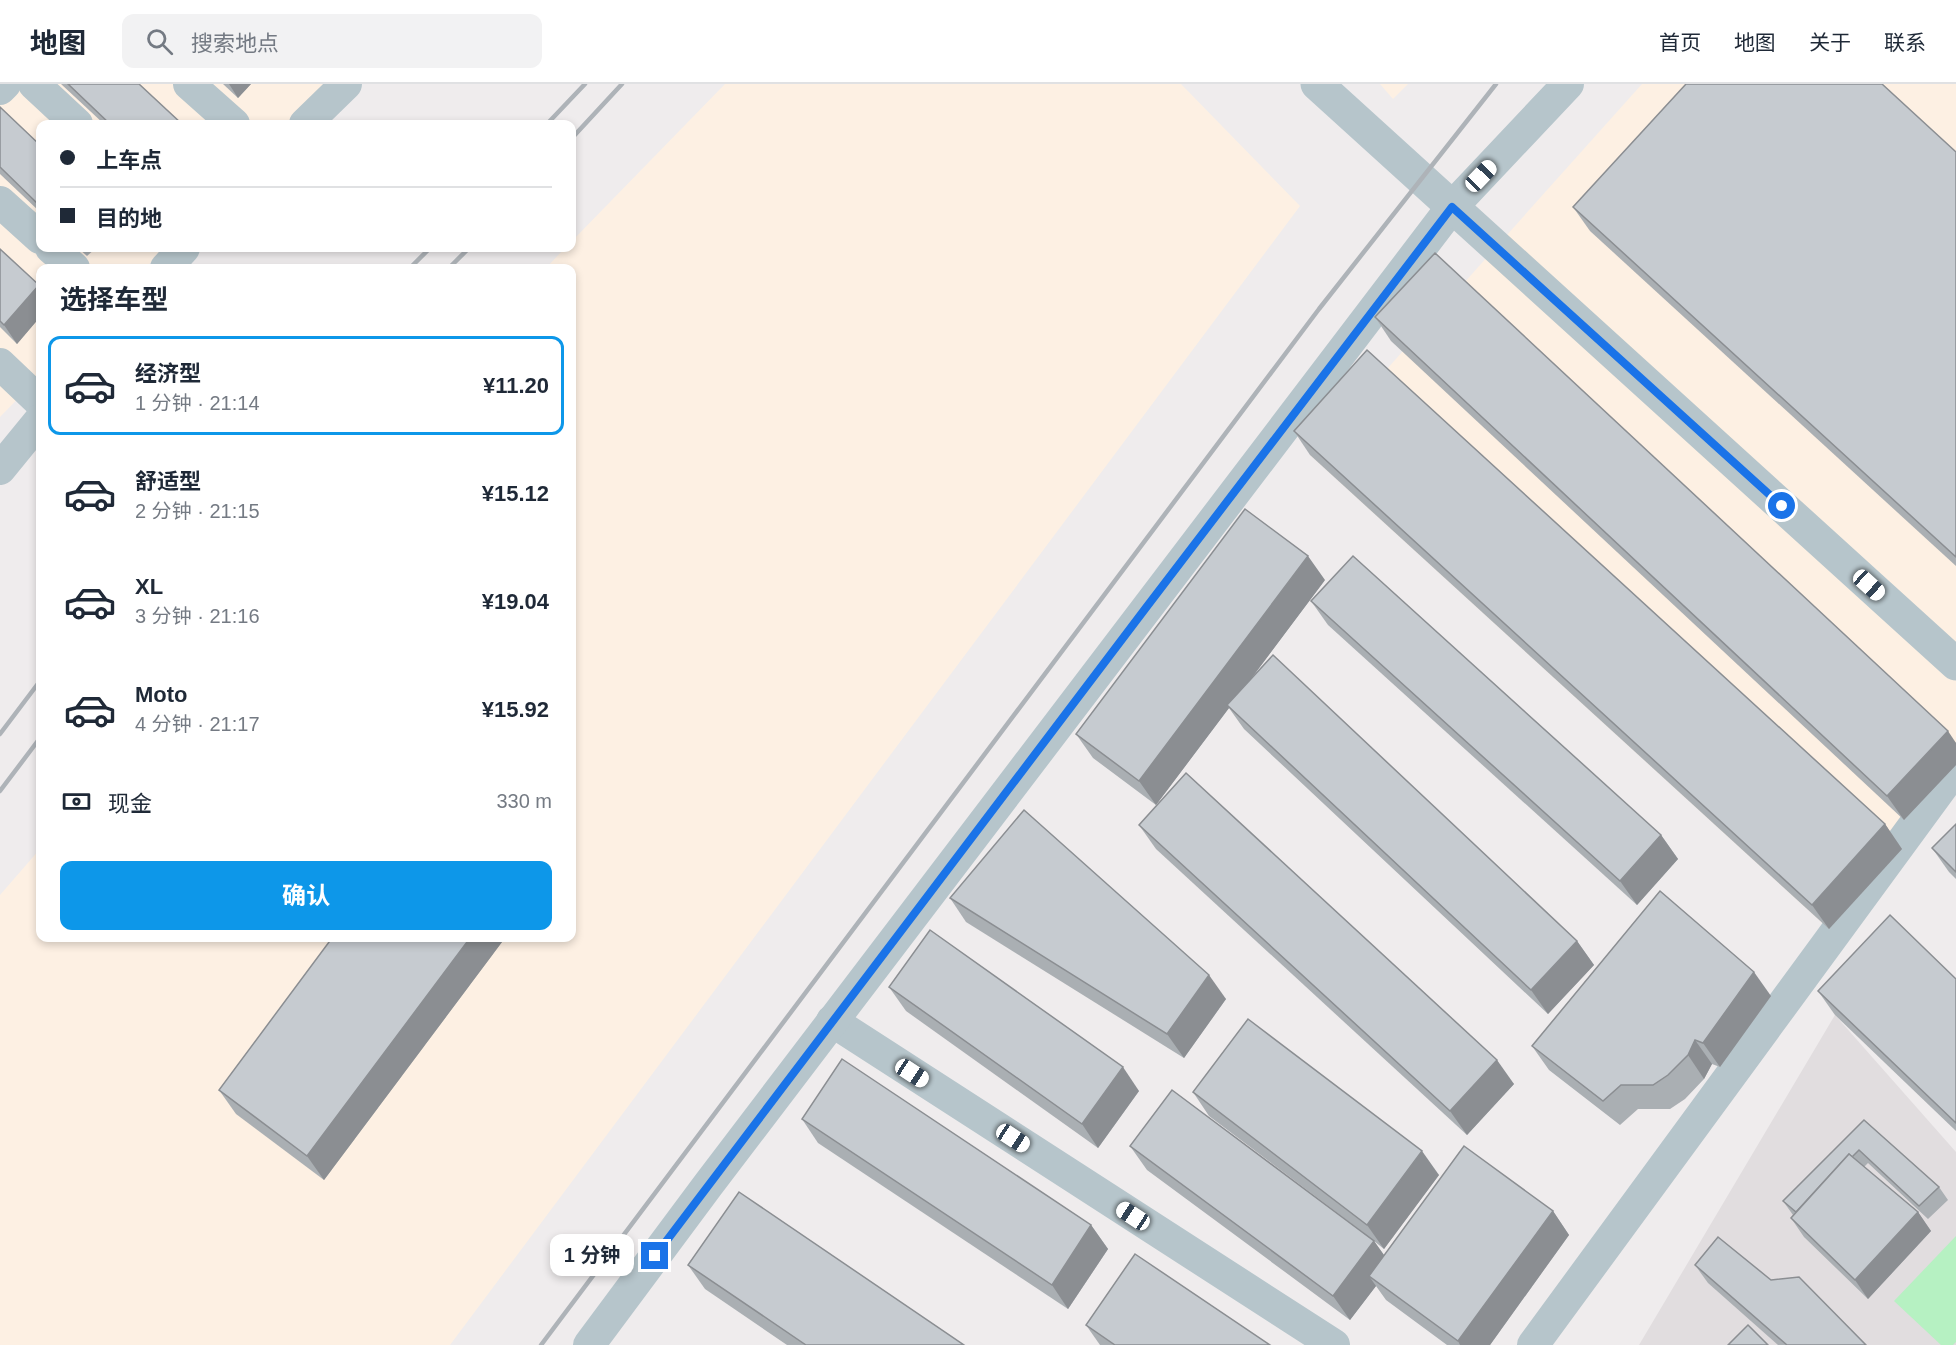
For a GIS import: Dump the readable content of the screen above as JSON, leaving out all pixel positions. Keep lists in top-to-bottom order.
{
  "page": {
    "header": "地图",
    "search": "搜索地点",
    "nav": [
      "首页",
      "地图",
      "关于",
      "联系"
    ],
    "banner": ["上车点", "目的地"],
    "heading": "选择车型",
    "list": [
      {
        "name": "经济型",
        "note": "1 分钟 · 21:14",
        "value": "¥11.20"
      },
      {
        "name": "舒适型",
        "note": "2 分钟 · 21:15",
        "value": "¥15.12"
      },
      {
        "name": "XL",
        "note": "3 分钟 · 21:16",
        "value": "¥19.04"
      },
      {
        "name": "Moto",
        "note": "4 分钟 · 21:17",
        "value": "¥15.92"
      }
    ],
    "pay": ["现金", "330 m"],
    "buttons": "确认",
    "bubble": "1 分钟"
  }
}
